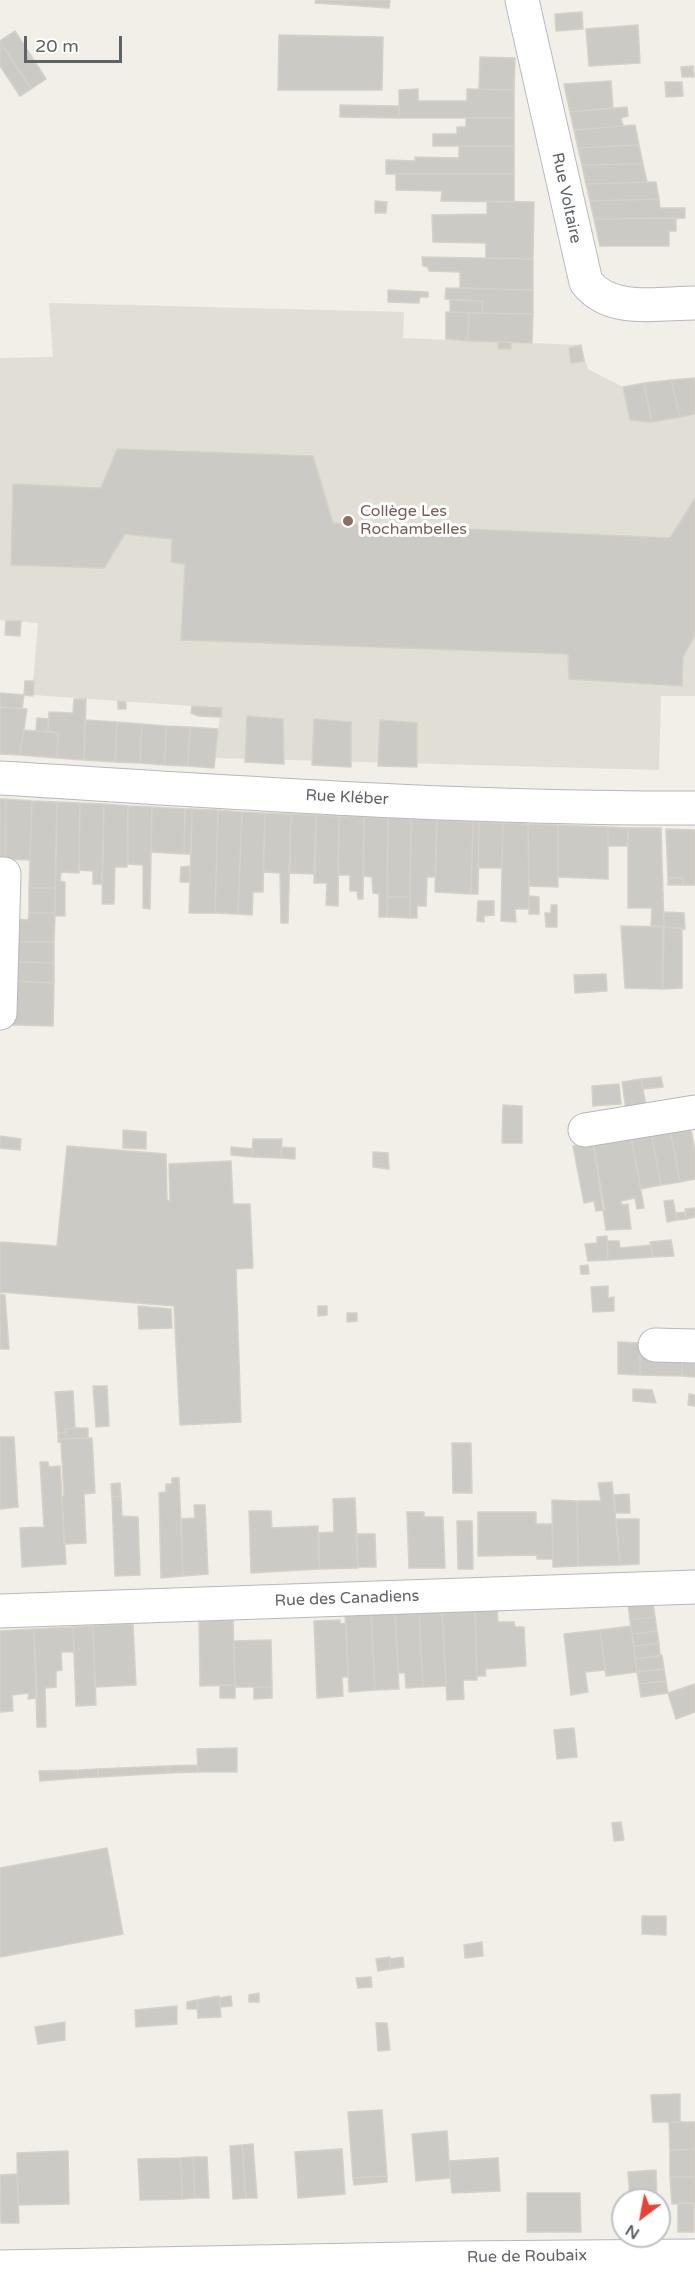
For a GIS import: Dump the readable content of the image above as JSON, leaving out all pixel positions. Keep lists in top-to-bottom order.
{
  "streets": {
    "street": [
      "Rue Voltaire",
      "Rue Kléber",
      "Rue des Canadiens",
      "Rue de Roubaix"
    ]
  },
  "places": ["Collège Les Rochambelles"],
  "scale_bar": "20 m",
  "north": "bottom left"
}
